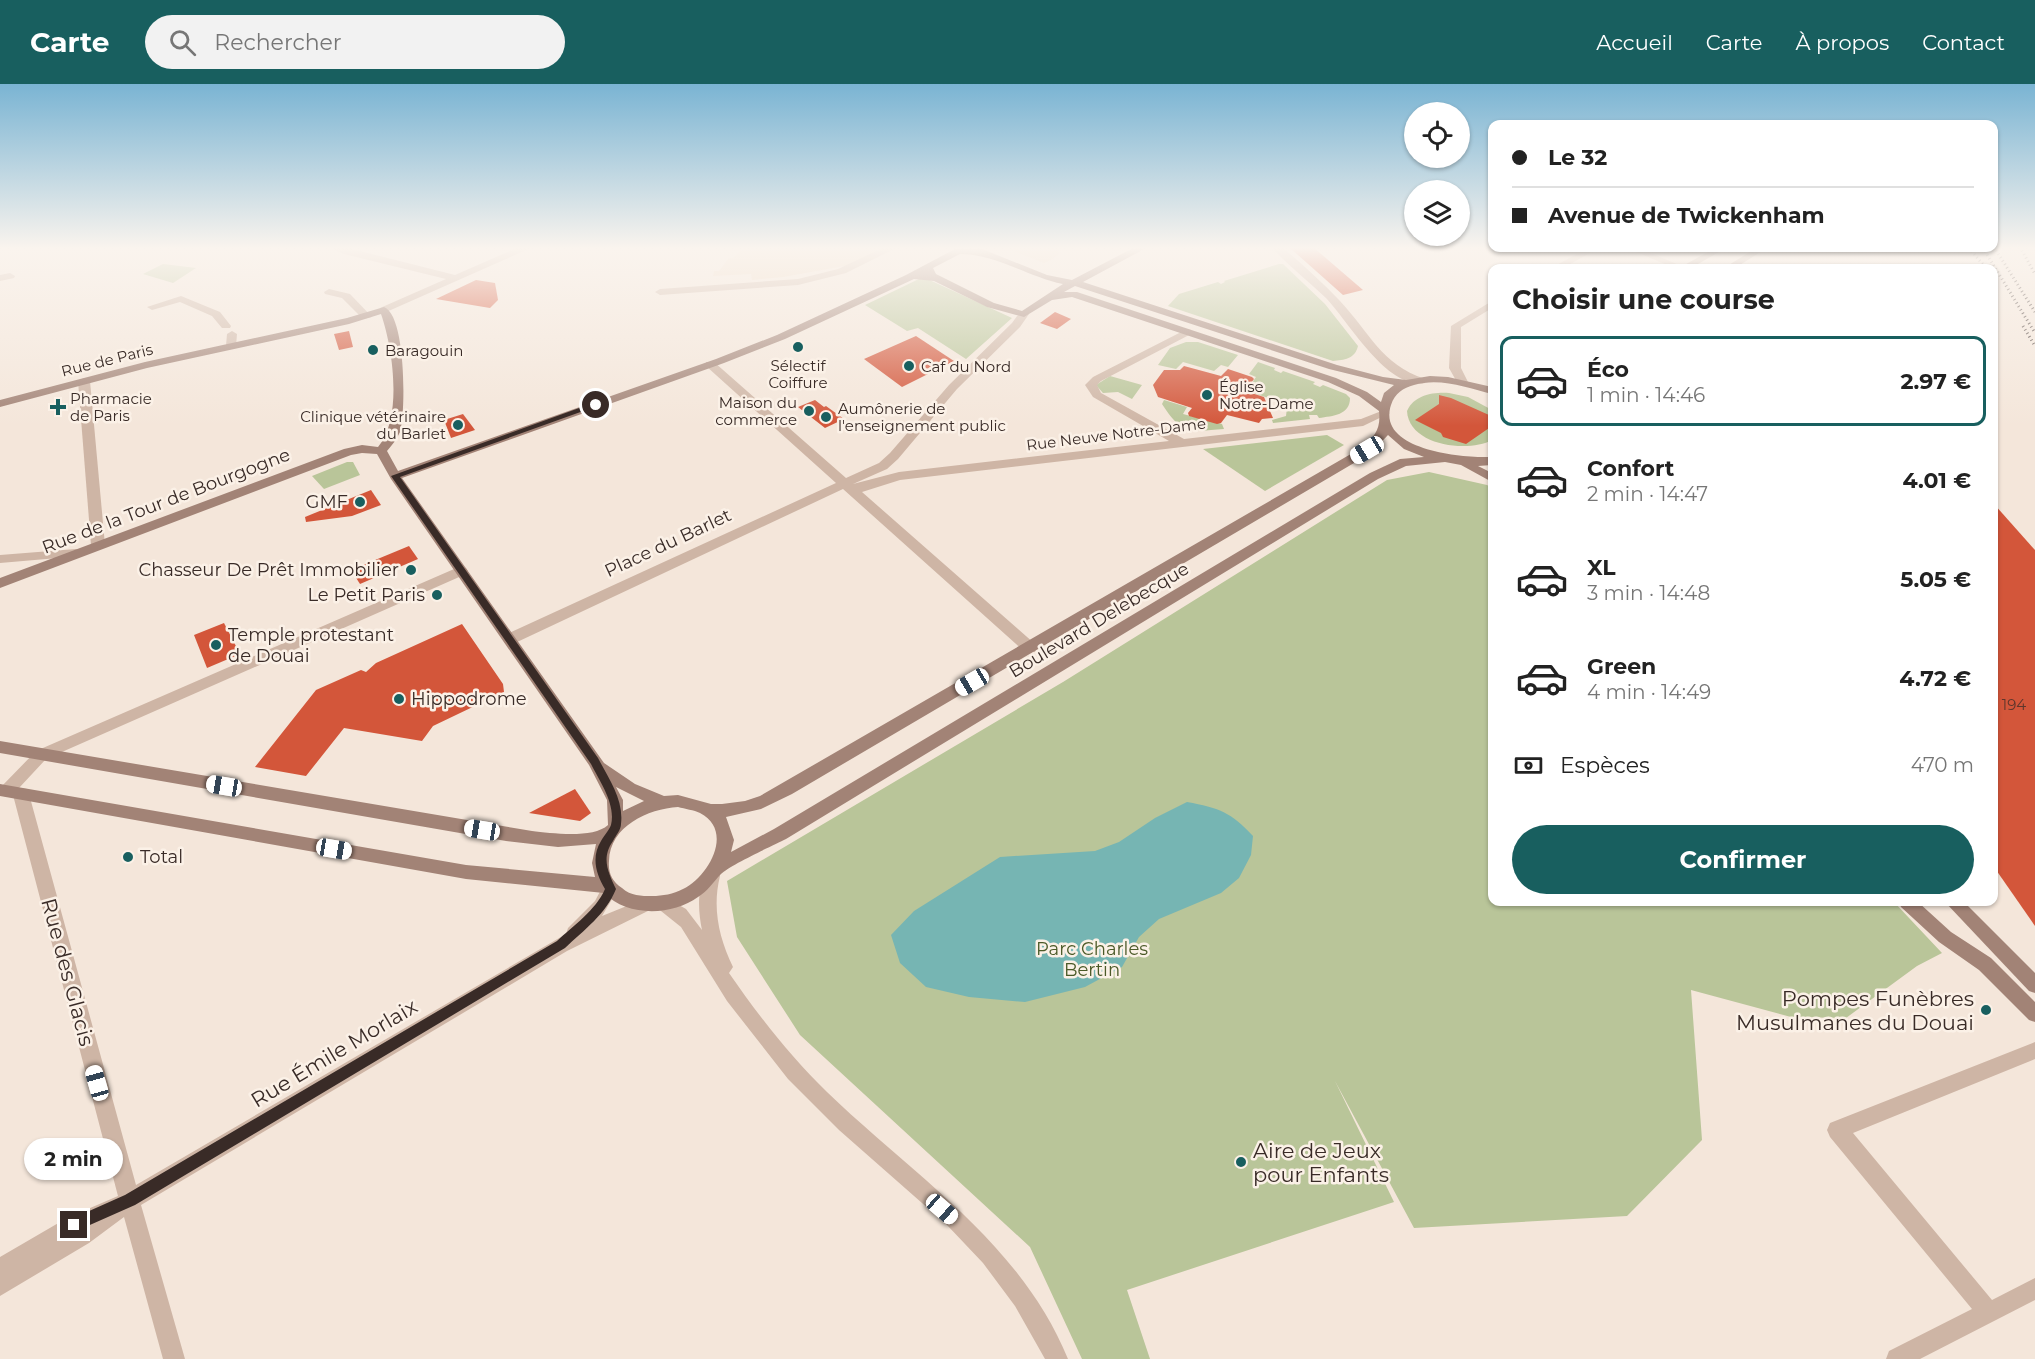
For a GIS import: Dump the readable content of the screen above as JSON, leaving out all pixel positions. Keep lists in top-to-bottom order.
{
  "streets": {
    "street": [
      "Rue de Paris",
      "Rue Neuve Notre-Dame",
      "Rue de la Tour de Bourgogne",
      "Place du Barlet",
      "Boulevard Delebecque",
      "Rue des Glacis",
      "Rue Émile Morlaix"
    ]
  },
  "crossings": [
    ["Rue Neuve Notre-Dame", "Place du Barlet"],
    ["Rue Neuve Notre-Dame", "Boulevard Delebecque"],
    ["Boulevard Delebecque", "Rue Émile Morlaix"],
    ["Rue des Glacis", "Rue Émile Morlaix"]
  ],
  "parks": ["Parc Charles Bertin"],
  "places": {
    "other": [
      "Sélectif Coiffure",
      "Baragouin",
      "Caf du Nord",
      "Église Notre-Dame",
      "Maison du commerce",
      "Aumônerie de l'enseignement public",
      "Clinique vétérinaire du Barlet",
      "GMF",
      "Chasseur De Prêt Immobilier",
      "Le Petit Paris",
      "Temple protestant de Douai",
      "Hippodrome",
      "Total",
      "Pompes Funèbres Musulmanes du Douai",
      "Aire de Jeux pour Enfants"
    ],
    "health": ["Pharmacie de Paris"]
  },
  "house_numbers": ["194"],
  "page": {
    "header": "Carte",
    "search": "Rechercher",
    "nav": [
      "Accueil",
      "Carte",
      "À propos",
      "Contact"
    ],
    "banner": ["Le 32", "Avenue de Twickenham"],
    "heading": "Choisir une course",
    "list": [
      {
        "name": "Éco",
        "note": "1 min · 14:46",
        "value": "2.97 €"
      },
      {
        "name": "Confort",
        "note": "2 min · 14:47",
        "value": "4.01 €"
      },
      {
        "name": "XL",
        "note": "3 min · 14:48",
        "value": "5.05 €"
      },
      {
        "name": "Green",
        "note": "4 min · 14:49",
        "value": "4.72 €"
      }
    ],
    "pay": ["Espèces", "470 m"],
    "buttons": "Confirmer",
    "bubble": "2 min"
  }
}
